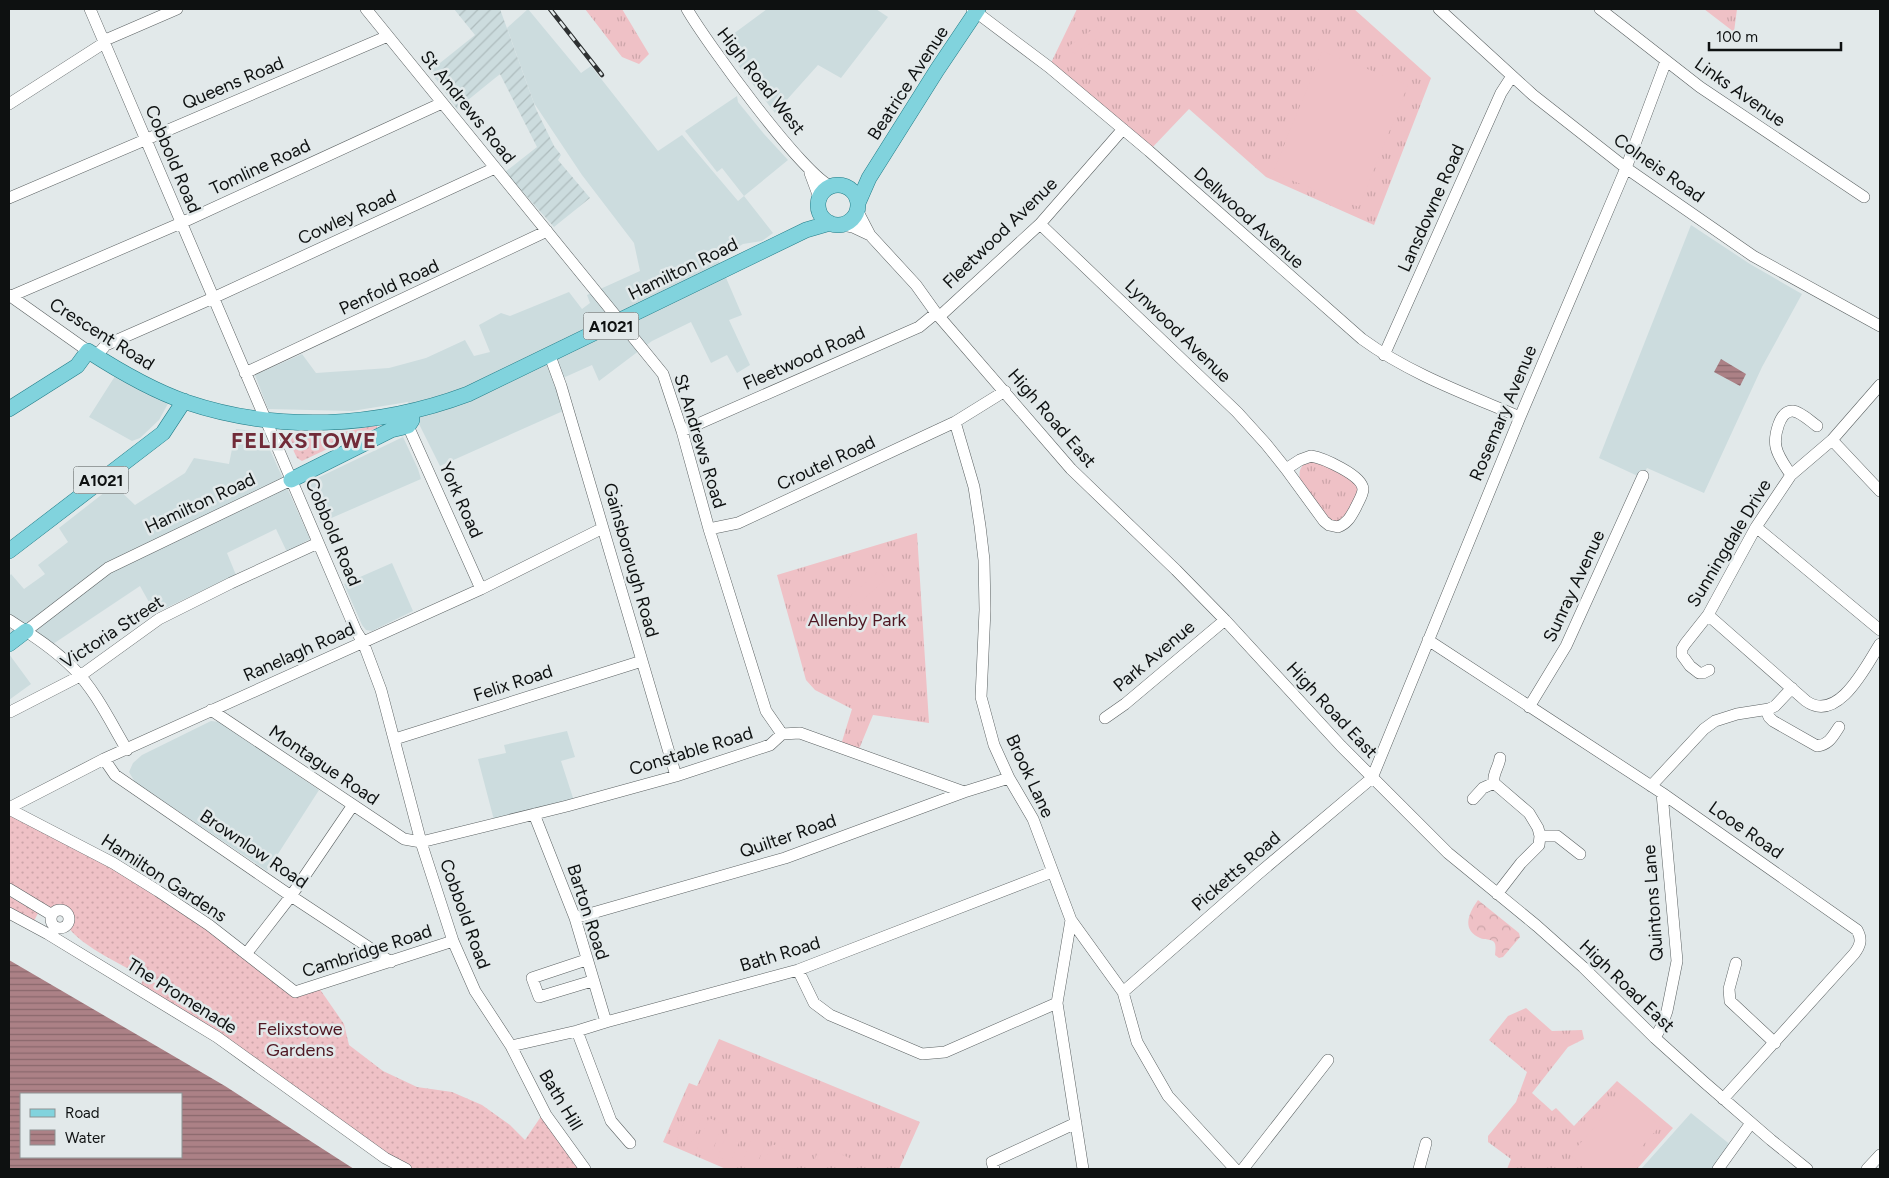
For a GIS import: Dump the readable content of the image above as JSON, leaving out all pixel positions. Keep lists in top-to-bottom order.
{
  "streets": {
    "main road": [
      "Beatrice Avenue",
      "Hamilton Road",
      "A1021",
      "Crescent Road"
    ],
    "street": [
      "High Road West",
      "Queens Road",
      "Links Avenue",
      "St Andrews Road",
      "Cobbold Road",
      "Tomline Road",
      "Colneis Road",
      "Lansdowne Road",
      "Cowley Road",
      "Dellwood Avenue",
      "Fleetwood Avenue",
      "Penfold Road",
      "Lynwood Avenue",
      "Fleetwood Road",
      "Rosemary Avenue",
      "High Road East",
      "Croutel Road",
      "York Road",
      "Sunningdale Drive",
      "Gainsborough Road",
      "Sunray Avenue",
      "Victoria Street",
      "Ranelagh Road",
      "Park Avenue",
      "Felix Road",
      "Constable Road",
      "Montague Road",
      "Brook Lane",
      "Looe Road",
      "Quilter Road",
      "Brownlow Road",
      "Picketts Road",
      "Hamilton Gardens",
      "Quintons Lane",
      "Barton Road",
      "Cambridge Road",
      "Bath Road",
      "The Promenade",
      "Bath Hill"
    ]
  },
  "crossings": [
    ["High Road West", "Beatrice Avenue"],
    ["High Road West", "Hamilton Road"],
    ["High Road West", "High Road East"],
    ["Queens Road", "St Andrews Road"],
    ["Queens Road", "Cobbold Road"],
    ["Beatrice Avenue", "Dellwood Avenue"],
    ["Beatrice Avenue", "Hamilton Road"],
    ["Beatrice Avenue", "High Road East"],
    ["Links Avenue", "Rosemary Avenue"],
    ["St Andrews Road", "Tomline Road"],
    ["St Andrews Road", "Cowley Road"],
    ["St Andrews Road", "Hamilton Road"],
    ["St Andrews Road", "Penfold Road"],
    ["St Andrews Road", "Fleetwood Road"],
    ["St Andrews Road", "Croutel Road"],
    ["St Andrews Road", "Constable Road"],
    ["Cobbold Road", "Tomline Road"],
    ["Cobbold Road", "Cowley Road"],
    ["Cobbold Road", "Hamilton Road"],
    ["Cobbold Road", "Penfold Road"],
    ["Cobbold Road", "Crescent Road"],
    ["Cobbold Road", "Victoria Street"],
    ["Cobbold Road", "Ranelagh Road"],
    ["Cobbold Road", "Felix Road"],
    ["Cobbold Road", "Constable Road"],
    ["Cobbold Road", "Montague Road"],
    ["Cobbold Road", "Cambridge Road"],
    ["Cobbold Road", "Bath Road"],
    ["Cobbold Road", "Bath Hill"],
    ["Tomline Road", "Crescent Road"],
    ["Colneis Road", "Lansdowne Road"],
    ["Colneis Road", "Rosemary Avenue"],
    ["Lansdowne Road", "Dellwood Avenue"],
    ["Cowley Road", "Crescent Road"],
    ["Dellwood Avenue", "Fleetwood Avenue"],
    ["Dellwood Avenue", "Rosemary Avenue"],
    ["Fleetwood Avenue", "Lynwood Avenue"],
    ["Fleetwood Avenue", "Fleetwood Road"],
    ["Fleetwood Avenue", "High Road East"],
    ["Hamilton Road", "Crescent Road"],
    ["Hamilton Road", "High Road East"],
    ["Hamilton Road", "York Road"],
    ["Hamilton Road", "Gainsborough Road"],
    ["A1021", "Crescent Road"],
    ["Fleetwood Road", "High Road East"],
    ["Rosemary Avenue", "High Road East"],
    ["Rosemary Avenue", "Looe Road"],
    ["Rosemary Avenue", "Picketts Road"],
    ["High Road East", "Park Avenue"],
    ["High Road East", "Looe Road"],
    ["High Road East", "Picketts Road"],
    ["High Road East", "Quintons Lane"],
    ["Croutel Road", "Brook Lane"],
    ["York Road", "Ranelagh Road"],
    ["Gainsborough Road", "Ranelagh Road"],
    ["Gainsborough Road", "Felix Road"],
    ["Gainsborough Road", "Constable Road"],
    ["Sunray Avenue", "Looe Road"],
    ["Ranelagh Road", "Montague Road"],
    ["Ranelagh Road", "Brownlow Road"],
    ["Ranelagh Road", "Hamilton Gardens"],
    ["Constable Road", "Montague Road"],
    ["Constable Road", "Barton Road"],
    ["Brook Lane", "Quilter Road"],
    ["Brook Lane", "Picketts Road"],
    ["Brook Lane", "Bath Road"],
    ["Looe Road", "Quintons Lane"],
    ["Quilter Road", "Barton Road"],
    ["Brownlow Road", "Cambridge Road"],
    ["Hamilton Gardens", "Cambridge Road"],
    ["Barton Road", "Bath Road"],
    ["Bath Road", "Bath Hill"]
  ],
  "districts": ["FELIXSTOWE"],
  "parks": ["Allenby Park", "Felixstowe Gardens"],
  "legend": ["Road", "Water"],
  "scale_bar": "100 m"
}
